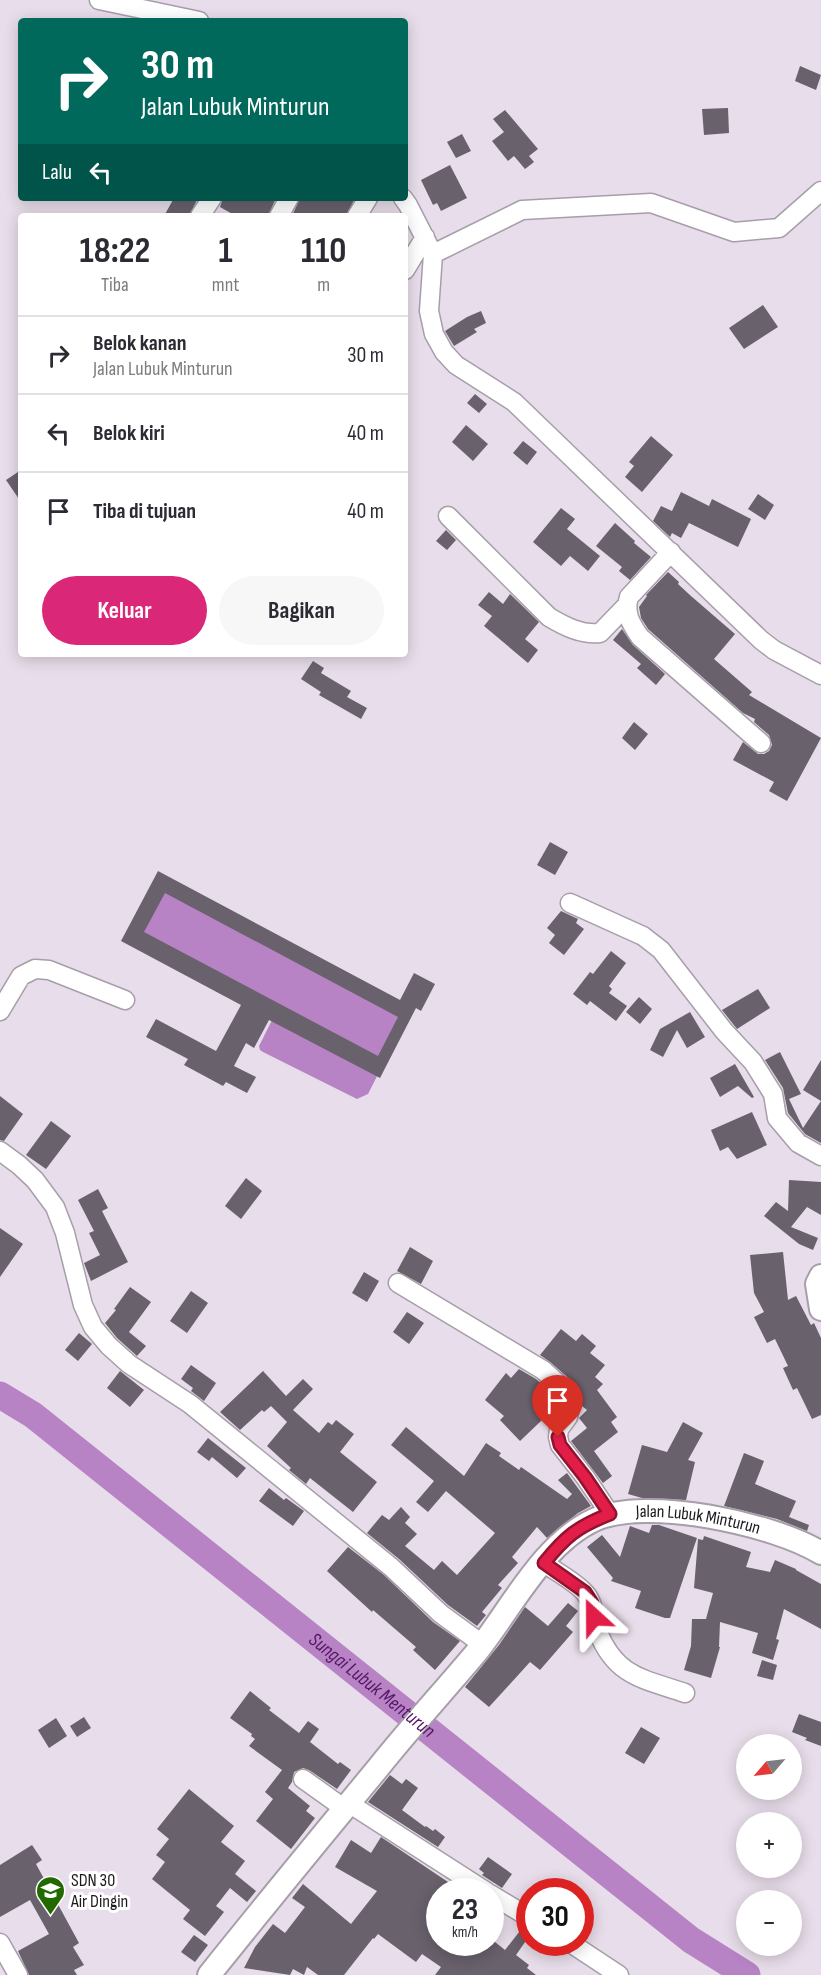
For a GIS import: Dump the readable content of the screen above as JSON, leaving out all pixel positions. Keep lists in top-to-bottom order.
{
  "streets": {
    "street": ["Jalan Lubuk Minturun"]
  },
  "water": ["Sungai Lubuk Menturun"],
  "places": {
    "school or university": ["SDN 30 Air Dingin"]
  },
  "north": "bottom left",
  "page": {
    "turn": ["30 m", "Jalan Lubuk Minturun"],
    "then": "Lalu",
    "eta": [
      "18:22",
      "Tiba",
      "1",
      "mnt",
      "110",
      "m"
    ],
    "list": [
      {
        "name": "Belok kanan",
        "note": "Jalan Lubuk Minturun",
        "value": "30 m"
      },
      {
        "name": "Belok kiri",
        "value": "40 m"
      },
      {
        "name": "Tiba di tujuan",
        "value": "40 m"
      }
    ],
    "buttons": ["Keluar", "Bagikan"],
    "map_buttons": ["+", "−"],
    "speed": "23 km/h",
    "limit": "30"
  }
}
